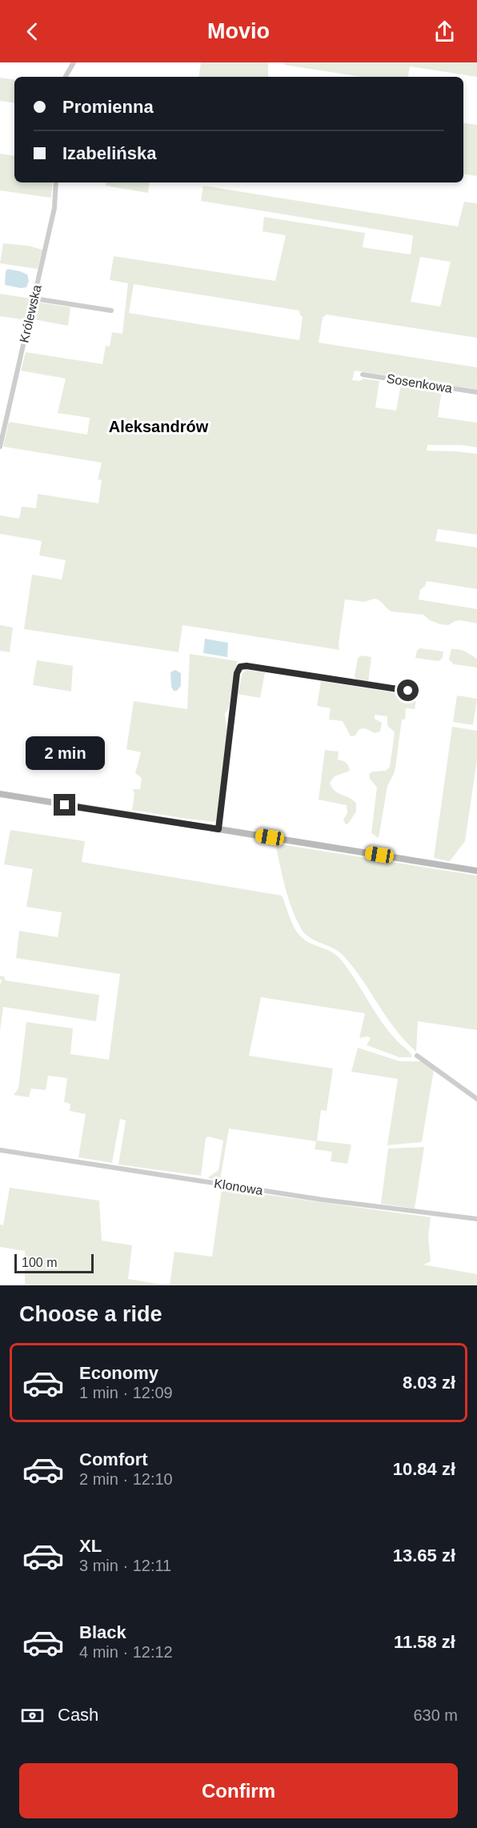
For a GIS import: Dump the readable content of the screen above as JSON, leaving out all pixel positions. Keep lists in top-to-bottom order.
{
  "streets": {
    "street": ["Królewska", "Sosenkowa", "Klonowa"]
  },
  "districts": ["Aleksandrów"],
  "scale_bar": "100 m",
  "page": {
    "header": "Movio",
    "banner": ["Promienna", "Izabelińska"],
    "bubble": "2 min",
    "scale": "100 m",
    "heading": "Choose a ride",
    "list": [
      {
        "name": "Economy",
        "note": "1 min · 12:09",
        "value": "8.03 zł"
      },
      {
        "name": "Comfort",
        "note": "2 min · 12:10",
        "value": "10.84 zł"
      },
      {
        "name": "XL",
        "note": "3 min · 12:11",
        "value": "13.65 zł"
      },
      {
        "name": "Black",
        "note": "4 min · 12:12",
        "value": "11.58 zł"
      }
    ],
    "pay": ["Cash", "630 m"],
    "buttons": "Confirm"
  }
}
